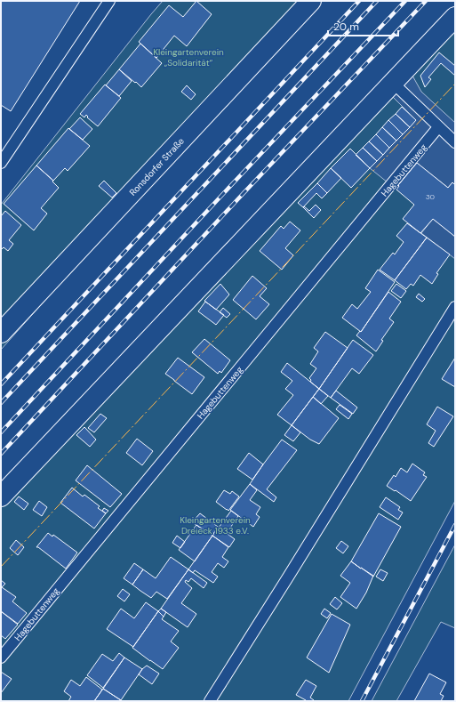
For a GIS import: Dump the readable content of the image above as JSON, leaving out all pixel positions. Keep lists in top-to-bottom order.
{
  "streets": {
    "street": ["Ronsdorfer Straße"],
    "lane": ["Hagebuttenweg"]
  },
  "parks": ["Kleingartenverein „Solidarität“", "Kleingartenverein Dreieck 1933 e.V."],
  "house_numbers": ["30"],
  "scale_bar": "20 m"
}
